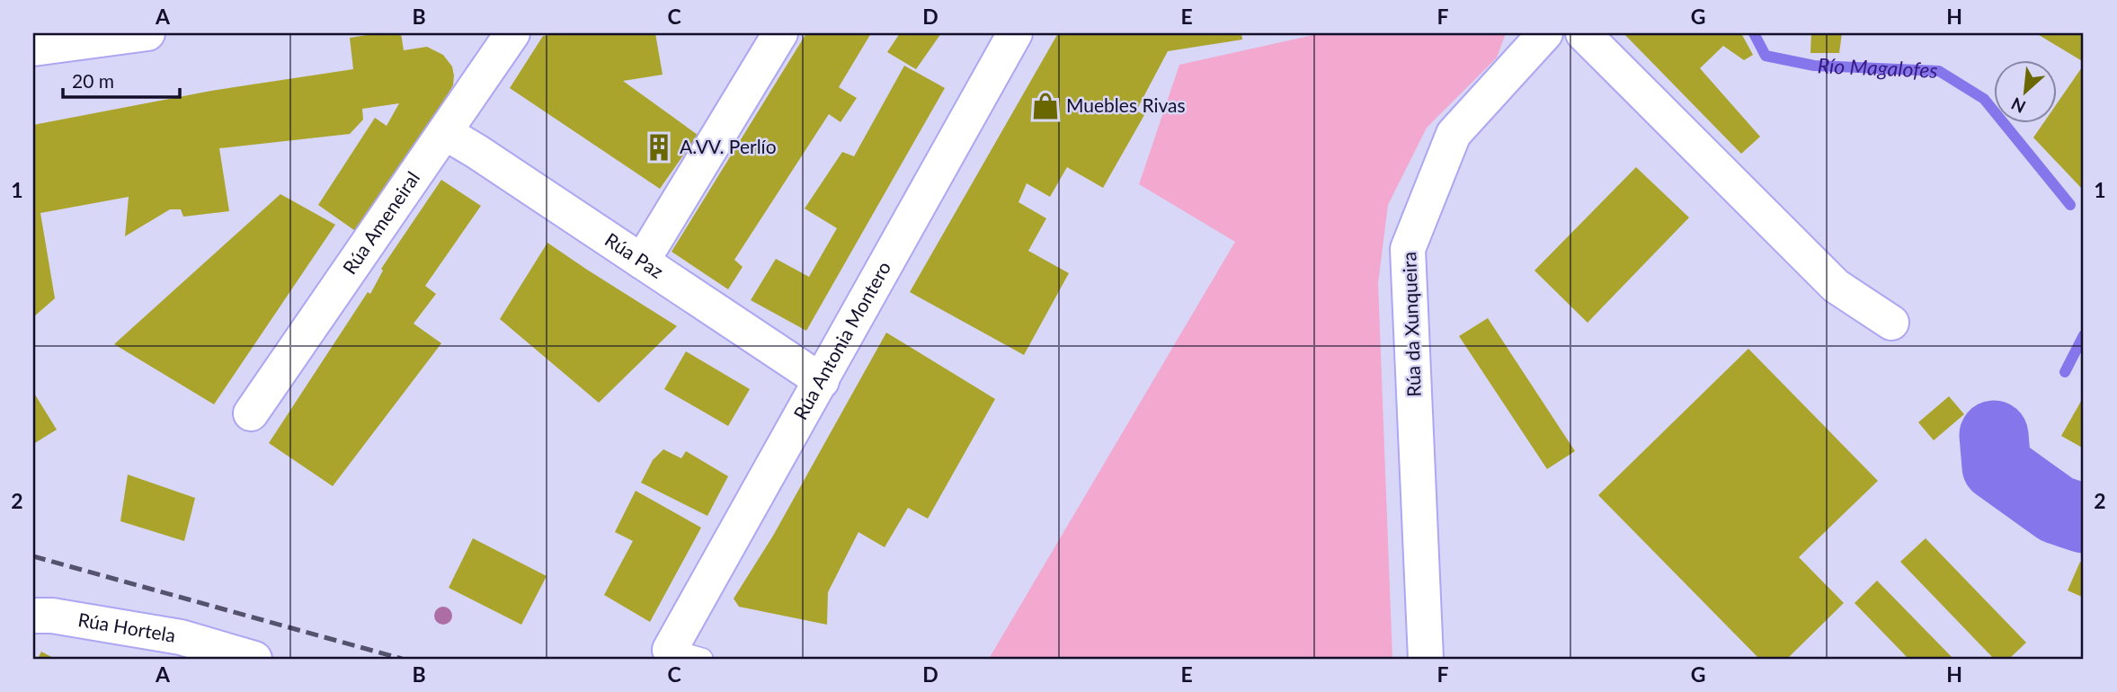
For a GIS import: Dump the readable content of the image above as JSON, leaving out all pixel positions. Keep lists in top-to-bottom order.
{
  "streets": {
    "street": [
      "Rúa Ameneiral",
      "Rúa Paz",
      "Rúa da Xunqueira",
      "Rúa Antonia Montero",
      "Rúa Hortela"
    ]
  },
  "crossings": [
    ["Rúa Ameneiral", "Rúa Paz"],
    ["Rúa Paz", "Rúa Antonia Montero"]
  ],
  "water": ["Río Magalofes"],
  "places": {
    "shop": ["Muebles Rivas"],
    "building": ["A.VV. Perlío"]
  },
  "scale_bar": "20 m",
  "north": "bottom left",
  "grid": {
    "columns": [
      "A",
      "B",
      "C",
      "D",
      "E",
      "F",
      "G",
      "H"
    ],
    "rows": ["1", "2"]
  }
}
